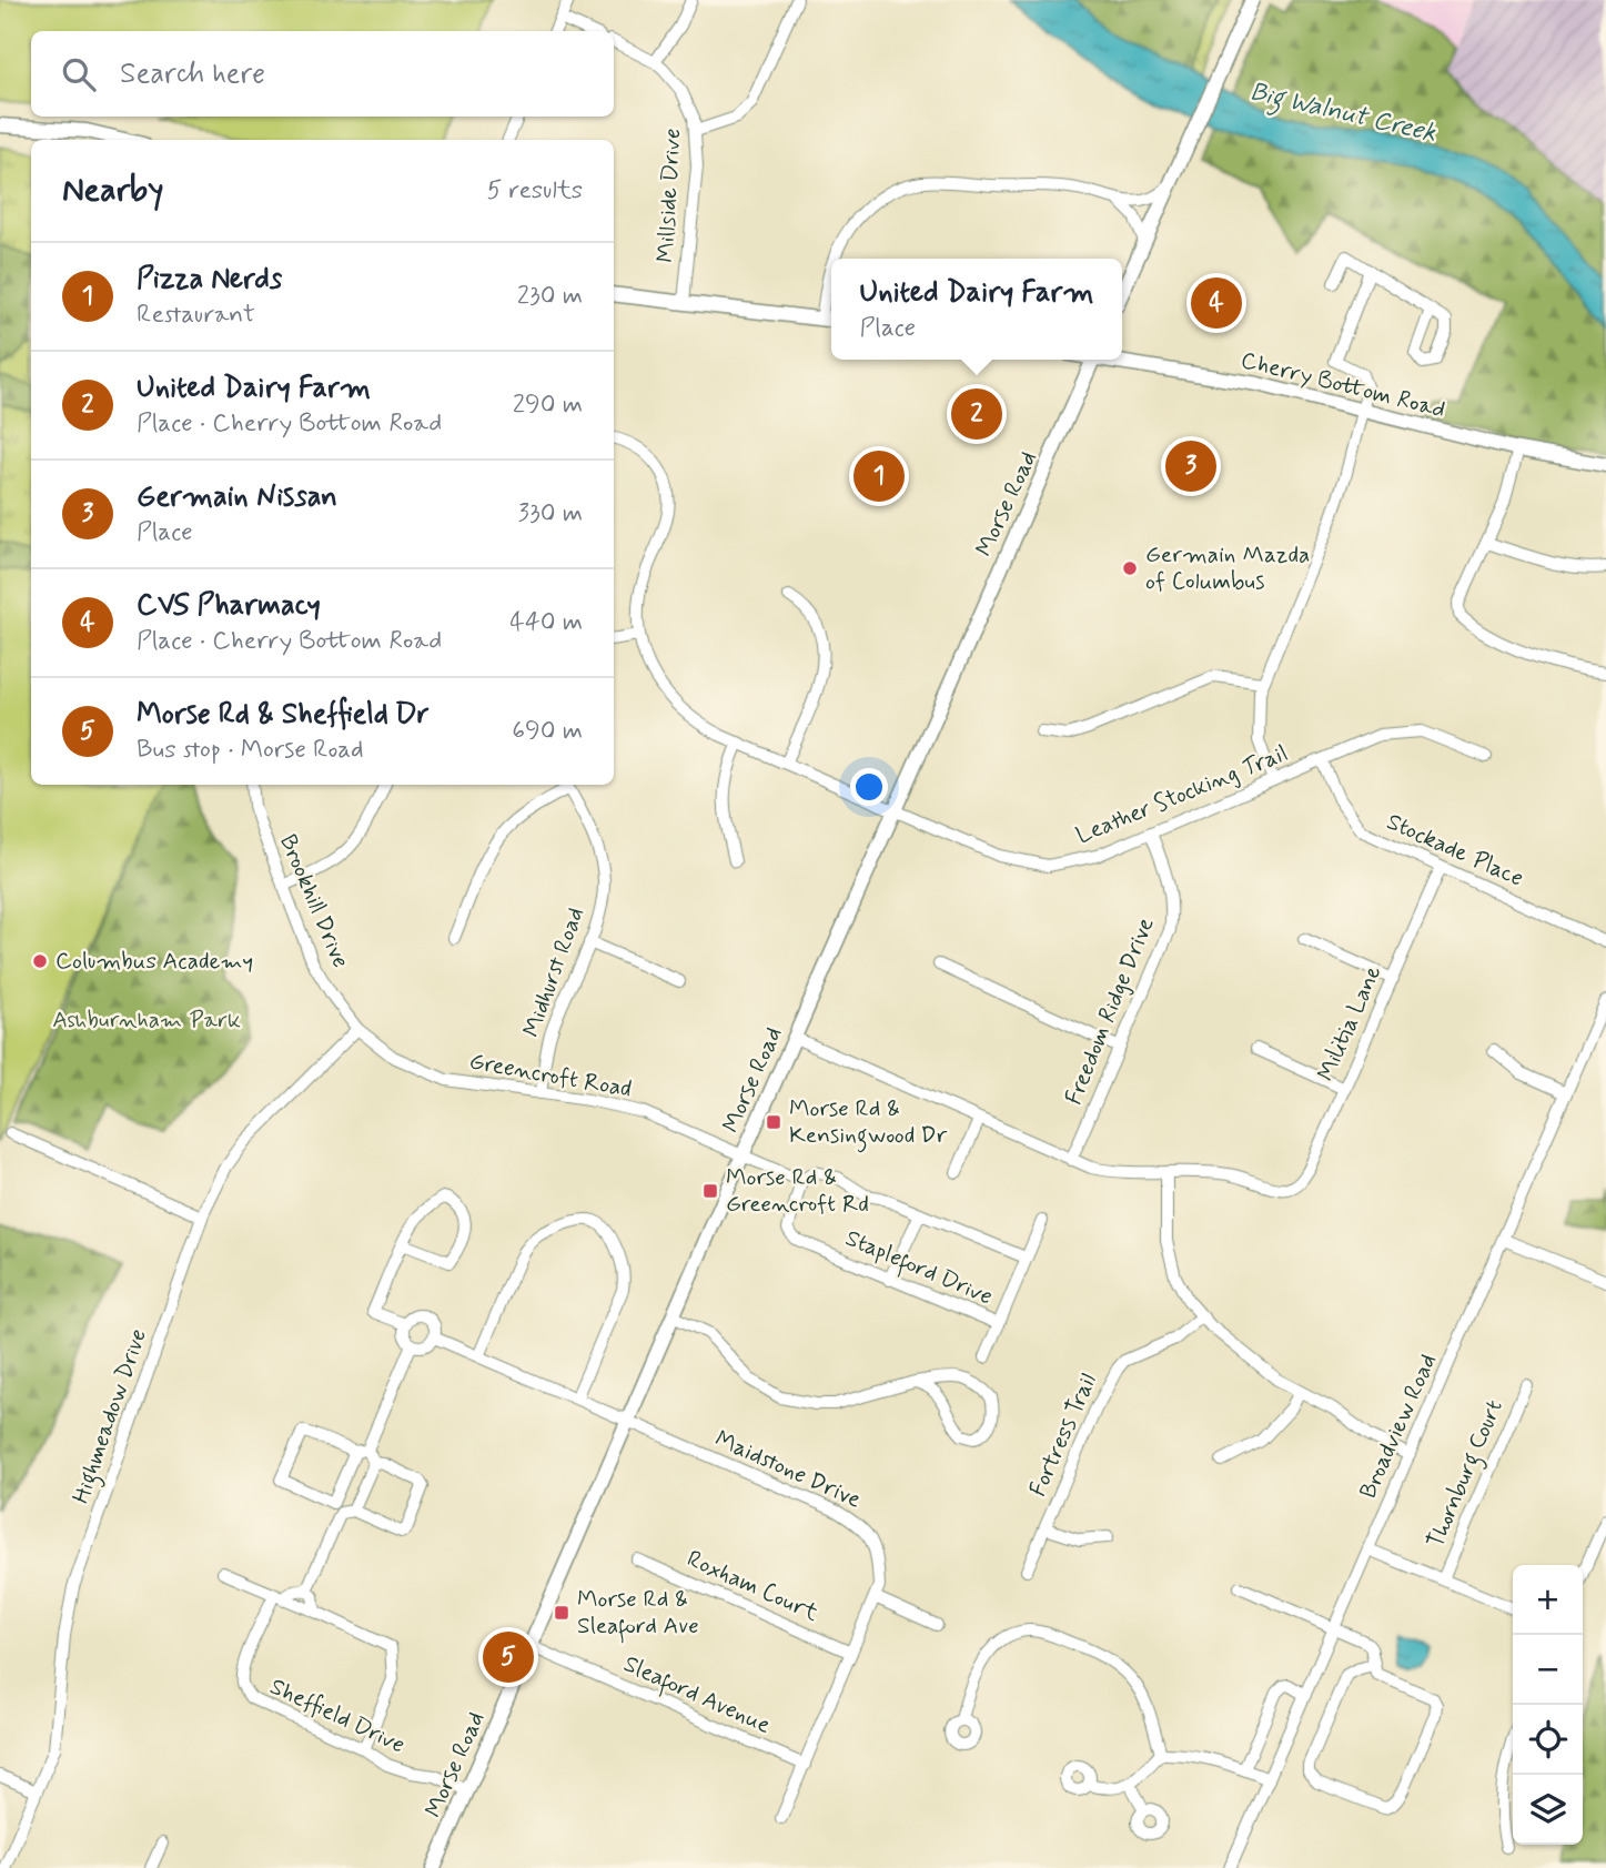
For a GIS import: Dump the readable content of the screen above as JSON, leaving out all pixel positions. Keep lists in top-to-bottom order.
{
  "streets": {
    "main road": ["Cherry Bottom Road", "Morse Road"],
    "street": [
      "Millside Drive",
      "Leather Stocking Trail",
      "Stockade Place",
      "Brookhill Drive",
      "Midhurst Road",
      "Freedom Ridge Drive",
      "Militia Lane",
      "Greencroft Road",
      "Stapleford Drive",
      "Highmeadow Drive",
      "Broadview Road",
      "Fortress Trail",
      "Maidstone Drive",
      "Thornburg Court",
      "Roxham Court",
      "Sleaford Avenue",
      "Sheffield Drive"
    ]
  },
  "crossings": [
    ["Morse Road", "Leather Stocking Trail"],
    ["Morse Road", "Greencroft Road"],
    ["Morse Road", "Maidstone Drive"],
    ["Morse Road", "Sleaford Avenue"],
    ["Morse Road", "Sheffield Drive"],
    ["Leather Stocking Trail", "Stockade Place"],
    ["Leather Stocking Trail", "Freedom Ridge Drive"],
    ["Stockade Place", "Militia Lane"],
    ["Brookhill Drive", "Greencroft Road"],
    ["Brookhill Drive", "Highmeadow Drive"],
    ["Midhurst Road", "Greencroft Road"],
    ["Greencroft Road", "Stapleford Drive"],
    ["Greencroft Road", "Highmeadow Drive"]
  ],
  "water": ["Big Walnut Creek"],
  "parks": ["Ashburnham Park"],
  "places": {
    "other": ["Germain Mazda of Columbus", "Columbus Academy"],
    "transit": ["Morse Rd & Kensingwood Dr", "Morse Rd & Greencroft Rd", "Morse Rd & Sleaford Ave"]
  },
  "page": {
    "search": "Search here",
    "heading": ["Nearby", "5 results"],
    "list": [
      {
        "mark": "1",
        "name": "Pizza Nerds",
        "note": "Restaurant",
        "value": "230 m"
      },
      {
        "mark": "2",
        "name": "United Dairy Farm",
        "note": "Place · Cherry Bottom Road",
        "value": "290 m"
      },
      {
        "mark": "3",
        "name": "Germain Nissan",
        "note": "Place",
        "value": "330 m"
      },
      {
        "mark": "4",
        "name": "CVS Pharmacy",
        "note": "Place · Cherry Bottom Road",
        "value": "440 m"
      },
      {
        "mark": "5",
        "name": "Morse Rd & Sheffield Dr",
        "note": "Bus stop · Morse Road",
        "value": "690 m"
      }
    ],
    "popup": ["United Dairy Farm", "Place"],
    "pins": [
      "4",
      "2",
      "3",
      "1",
      "5"
    ],
    "map_buttons": ["+", "−"]
  }
}
